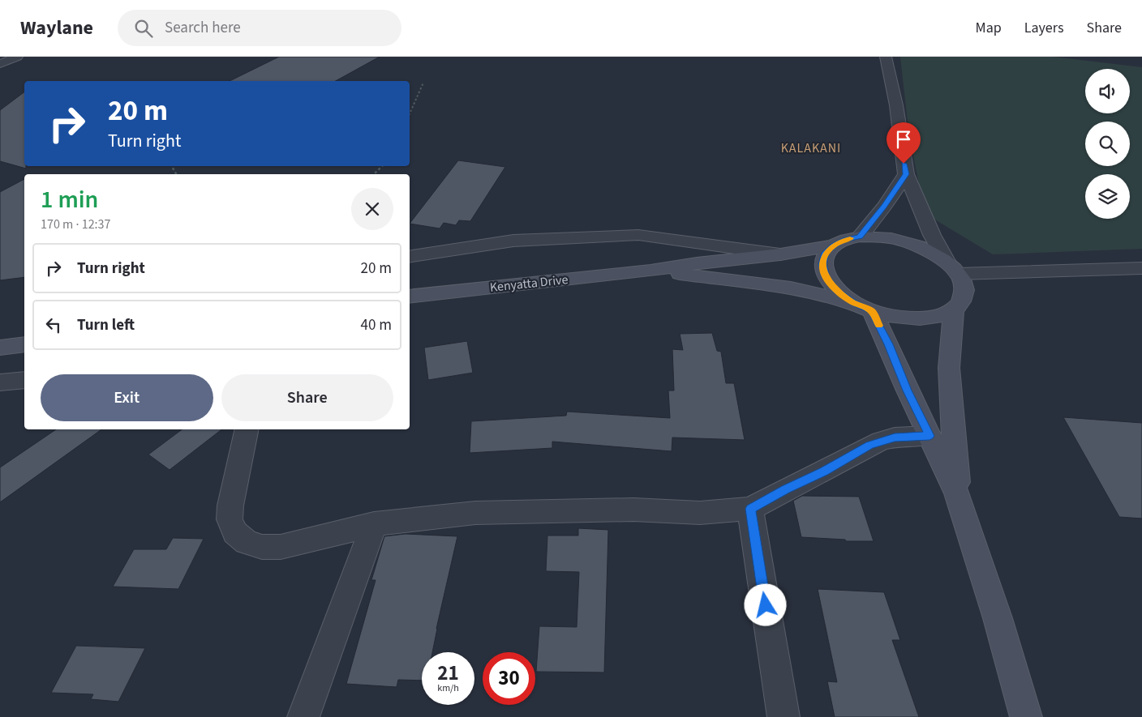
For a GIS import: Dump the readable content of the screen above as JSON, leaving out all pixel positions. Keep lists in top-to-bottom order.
{
  "streets": {
    "main road": ["Kenyatta Drive"]
  },
  "districts": ["KALAKANI"],
  "page": {
    "header": "Waylane",
    "search": "Search here",
    "nav": ["Map", "Layers", "Share"],
    "turn": ["20 m", "Turn right"],
    "heading": ["1 min", "170 m · 12:37"],
    "list": [
      {
        "name": "Turn right",
        "value": "20 m"
      },
      {
        "name": "Turn left",
        "value": "40 m"
      }
    ],
    "buttons": ["Exit", "Share"],
    "speed": "21 km/h",
    "limit": "30"
  }
}
